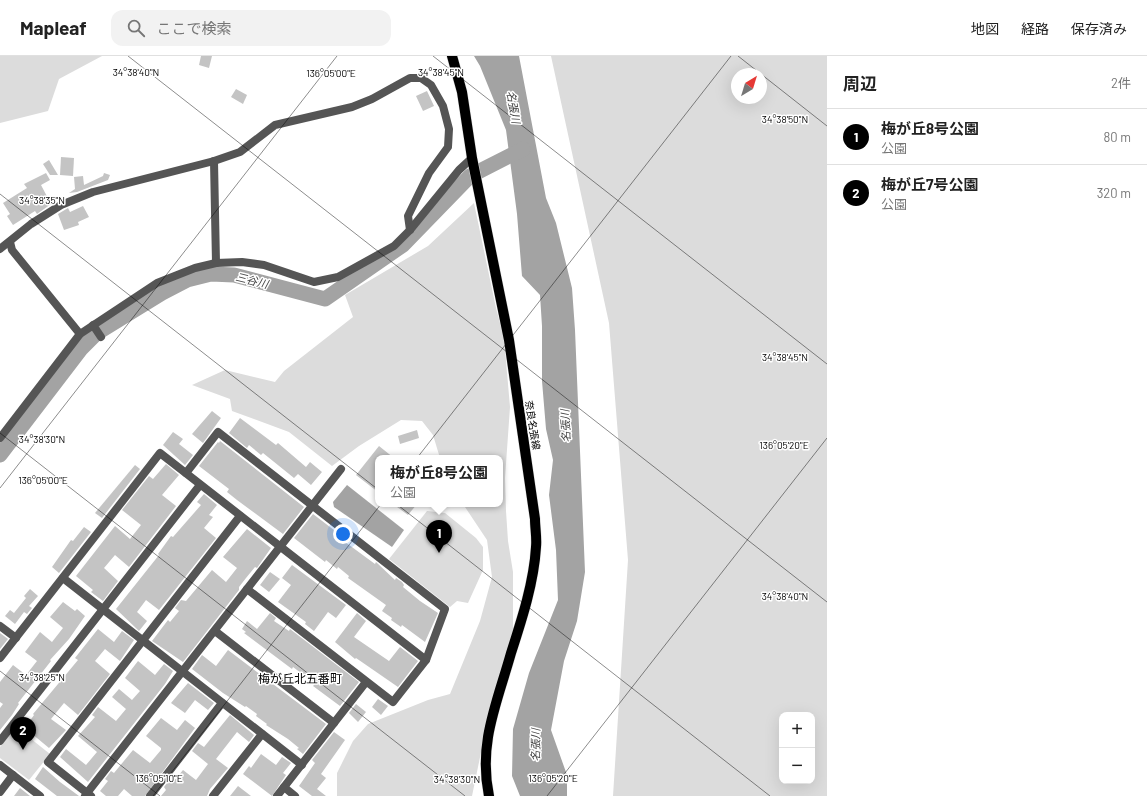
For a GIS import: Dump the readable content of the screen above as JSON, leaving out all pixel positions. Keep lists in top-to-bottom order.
{
  "streets": {
    "main road": ["奈良名張線"]
  },
  "districts": ["梅が丘北五番町"],
  "water": ["名張川", "三谷川"],
  "north": "top right",
  "page": {
    "header": "Mapleaf",
    "search": "ここで検索",
    "nav": ["地図", "経路", "保存済み"],
    "heading": ["周辺", "2件"],
    "list": [
      {
        "mark": "1",
        "name": "梅が丘8号公園",
        "note": "公園",
        "value": "80 m"
      },
      {
        "mark": "2",
        "name": "梅が丘7号公園",
        "note": "公園",
        "value": "320 m"
      }
    ],
    "popup": ["梅が丘8号公園", "公園"],
    "pins": ["1", "2"],
    "map_buttons": ["+", "−"]
  },
  "coordinates": [
    "34°38'40\"N",
    "34°38'45\"N",
    "136°05'00\"E",
    "34°38'50\"N",
    "34°38'35\"N",
    "34°38'30\"N",
    "136°05'20\"E",
    "34°38'25\"N",
    "136°05'10\"E"
  ]
}
